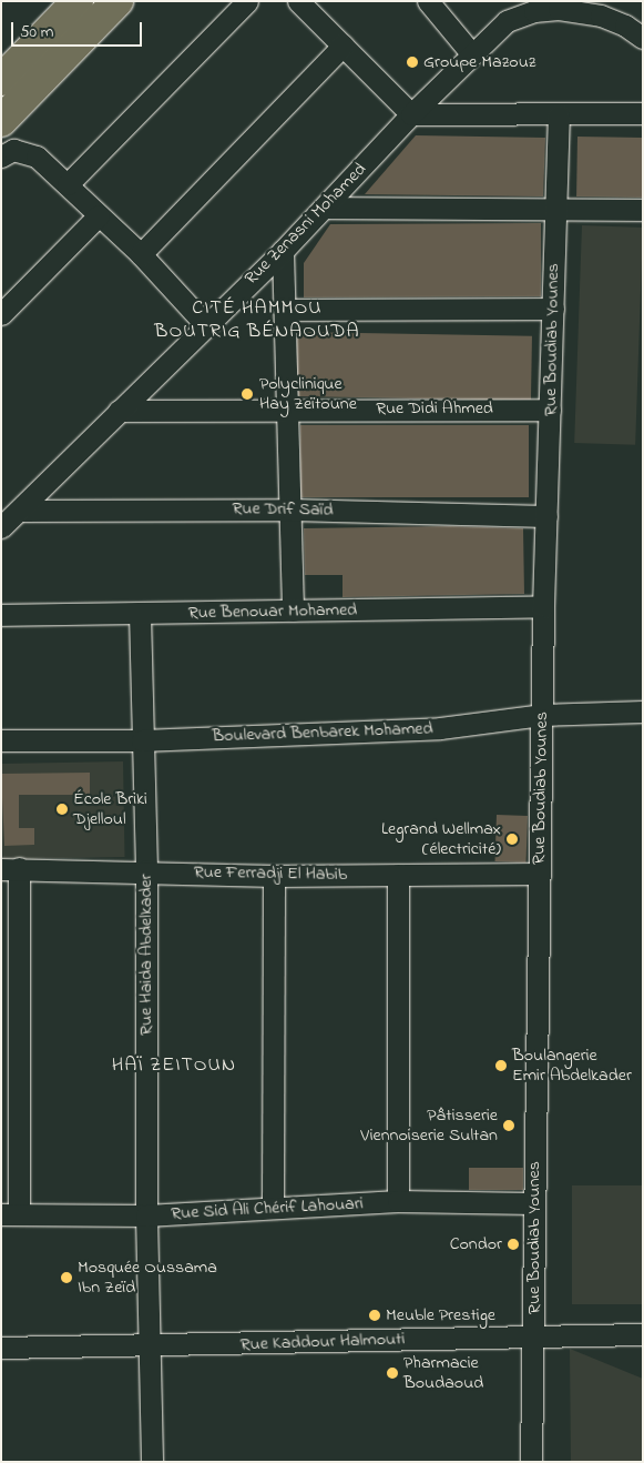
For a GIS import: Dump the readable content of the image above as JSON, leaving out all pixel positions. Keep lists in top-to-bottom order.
{
  "streets": {
    "street": [
      "Rue Zenasni Mohamed",
      "Rue Boudiab Younes",
      "Rue Didi Ahmed",
      "Rue Drif Saïd",
      "Rue Benouar Mohamed",
      "Boulevard Benbarek Mohamed",
      "Rue Ferradji El Habib",
      "Rue Haida Abdelkader",
      "Rue Sid Ali Chérif Lahouari",
      "Rue Kaddour Halmouti"
    ]
  },
  "crossings": [
    ["Rue Zenasni Mohamed", "Rue Didi Ahmed"],
    ["Rue Zenasni Mohamed", "Rue Drif Saïd"],
    ["Rue Boudiab Younes", "Rue Didi Ahmed"],
    ["Rue Boudiab Younes", "Rue Drif Saïd"],
    ["Rue Boudiab Younes", "Rue Benouar Mohamed"],
    ["Rue Boudiab Younes", "Boulevard Benbarek Mohamed"],
    ["Rue Boudiab Younes", "Rue Ferradji El Habib"],
    ["Rue Boudiab Younes", "Rue Sid Ali Chérif Lahouari"],
    ["Rue Boudiab Younes", "Rue Kaddour Halmouti"],
    ["Rue Benouar Mohamed", "Rue Haida Abdelkader"],
    ["Boulevard Benbarek Mohamed", "Rue Haida Abdelkader"],
    ["Rue Ferradji El Habib", "Rue Haida Abdelkader"],
    ["Rue Haida Abdelkader", "Rue Sid Ali Chérif Lahouari"],
    ["Rue Haida Abdelkader", "Rue Kaddour Halmouti"]
  ],
  "districts": ["CITÉ HAMMOU BOUTRIG BÉNAOUDA", "HAÏ ZEITOUN"],
  "places": [
    "Groupe Mazouz",
    "Polyclinique Hay Zeïtoune",
    "École Briki Djelloul",
    "Legrand Wellmax (électricité)",
    "Boulangerie Emir Abdelkader",
    "Pâtisserie Viennoiserie Sultan",
    "Condor",
    "Mosquée Oussama Ibn Zeïd",
    "Meuble Prestige",
    "Pharmacie Boudaoud"
  ],
  "scale_bar": "50 m"
}
